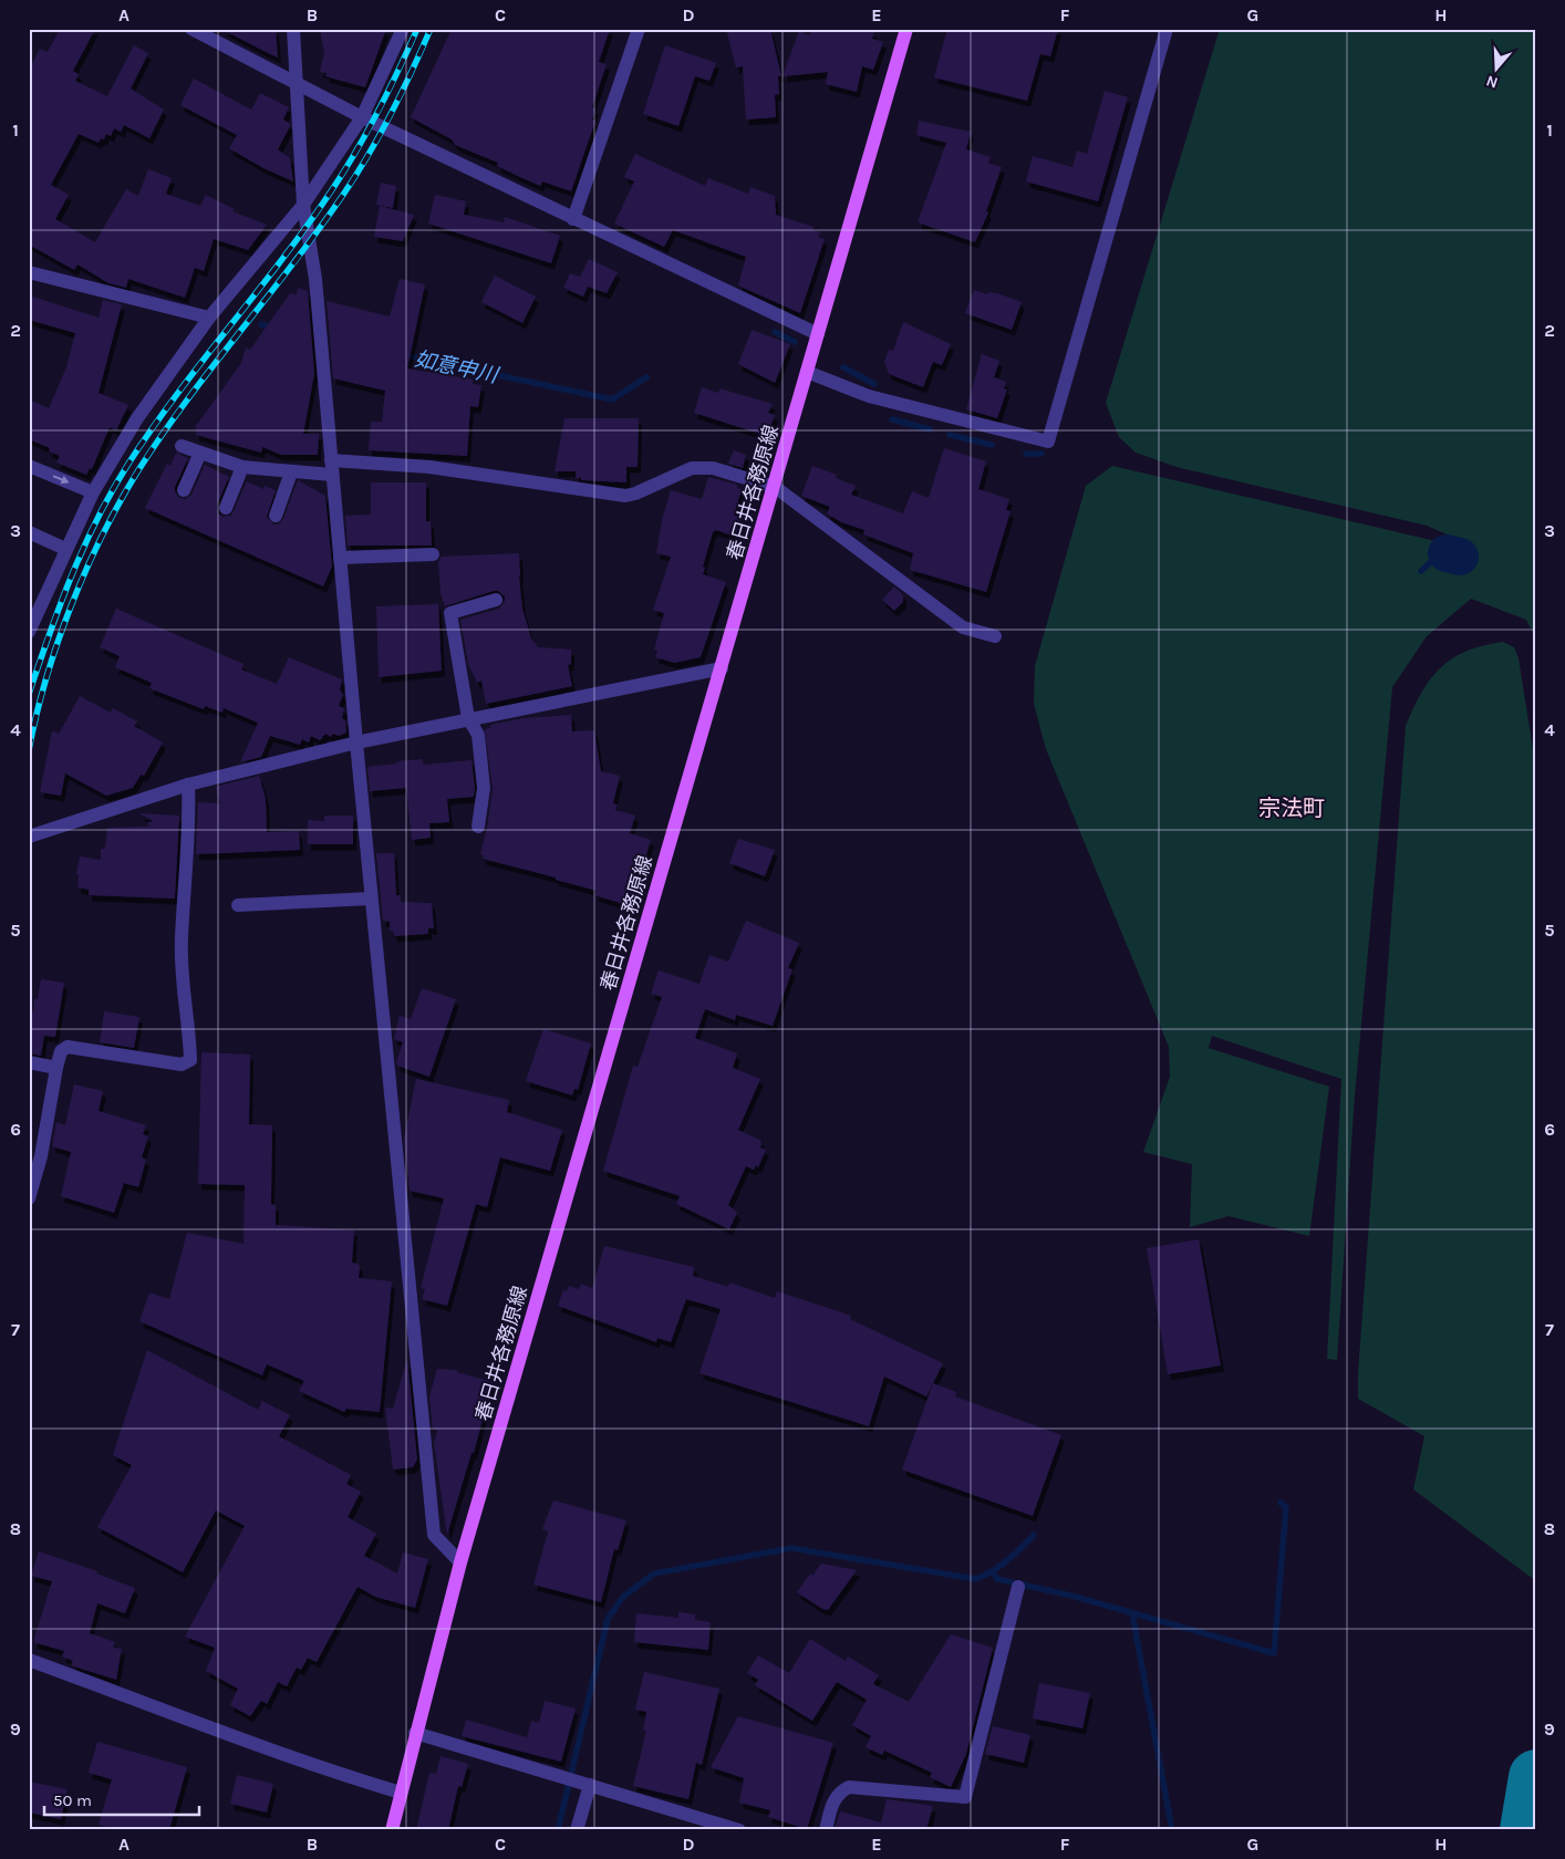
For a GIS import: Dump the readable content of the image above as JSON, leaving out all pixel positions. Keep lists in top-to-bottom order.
{
  "streets": {
    "main road": ["春日井各務原線"]
  },
  "districts": ["宗法町"],
  "water": ["如意申川"],
  "scale_bar": "50 m",
  "north": "bottom",
  "grid": {
    "columns": [
      "A",
      "B",
      "C",
      "D",
      "E",
      "F",
      "G",
      "H"
    ],
    "rows": [
      "1",
      "2",
      "3",
      "4",
      "5",
      "6",
      "7",
      "8",
      "9"
    ]
  }
}
